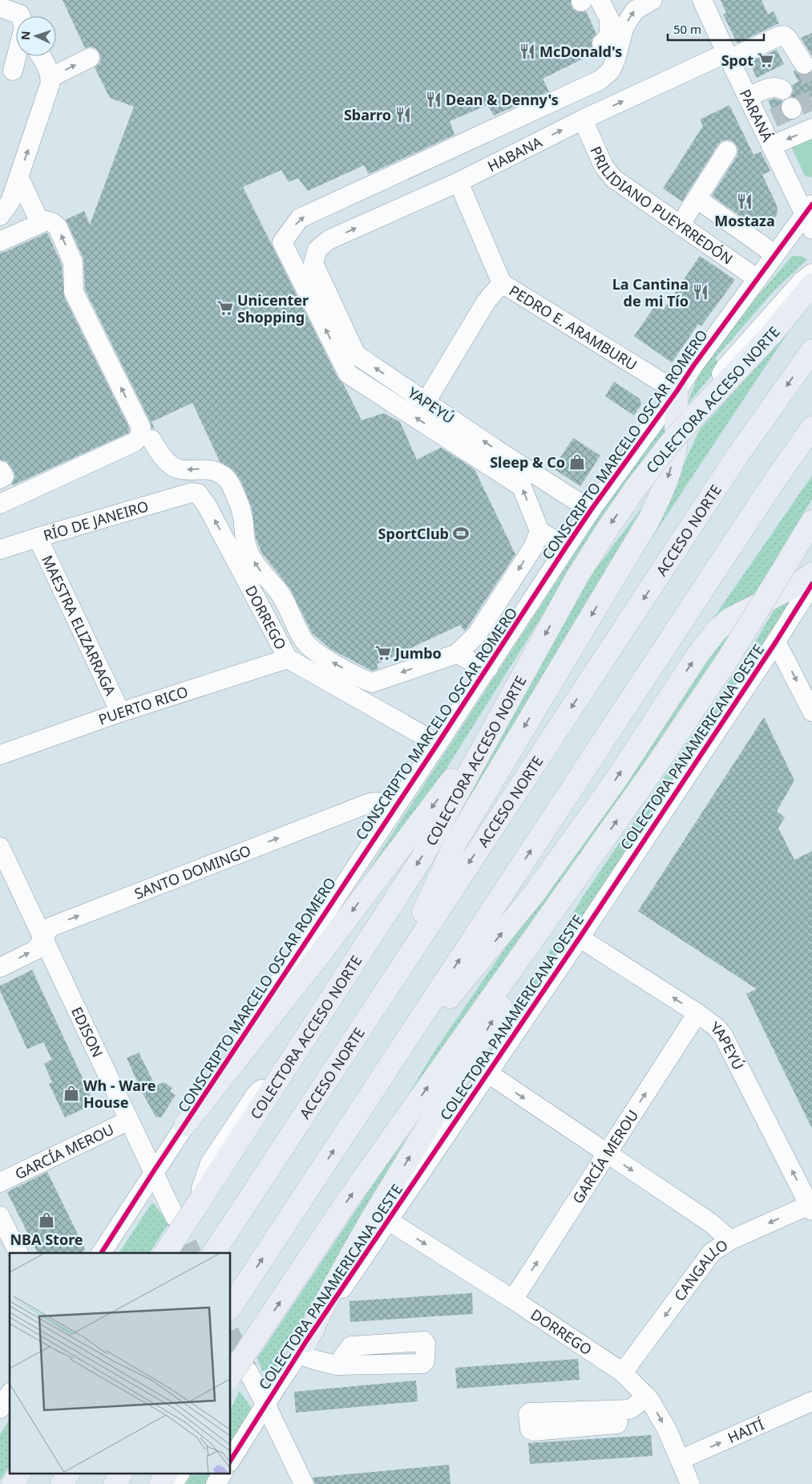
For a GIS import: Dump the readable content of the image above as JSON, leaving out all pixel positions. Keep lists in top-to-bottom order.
{
  "streets": {
    "highway": ["COLECTORA ACCESO NORTE", "ACCESO NORTE"],
    "street": [
      "PARANÁ",
      "HABANA",
      "PRILIDIANO PUEYRREDÓN",
      "PEDRO E. ARAMBURU",
      "YAPEYÚ",
      "CONSCRIPTO MARCELO OSCAR ROMERO",
      "RÍO DE JANEIRO",
      "DORREGO",
      "MAESTRA ELIZARRAGA",
      "PUERTO RICO",
      "COLECTORA PANAMERICANA OESTE",
      "SANTO DOMINGO",
      "EDISON",
      "GARCÍA MEROU",
      "CANGALLO",
      "HAITÍ"
    ]
  },
  "crossings": [
    ["PARANÁ", "HABANA"],
    ["PARANÁ", "CONSCRIPTO MARCELO OSCAR ROMERO"],
    ["HABANA", "PRILIDIANO PUEYRREDÓN"],
    ["HABANA", "PEDRO E. ARAMBURU"],
    ["HABANA", "YAPEYÚ"],
    ["PRILIDIANO PUEYRREDÓN", "CONSCRIPTO MARCELO OSCAR ROMERO"],
    ["PEDRO E. ARAMBURU", "CONSCRIPTO MARCELO OSCAR ROMERO"],
    ["COLECTORA ACCESO NORTE", "EDISON"],
    ["YAPEYÚ", "CONSCRIPTO MARCELO OSCAR ROMERO"],
    ["YAPEYÚ", "COLECTORA PANAMERICANA OESTE"],
    ["YAPEYÚ", "GARCÍA MEROU"],
    ["YAPEYÚ", "CANGALLO"],
    ["CONSCRIPTO MARCELO OSCAR ROMERO", "DORREGO"],
    ["CONSCRIPTO MARCELO OSCAR ROMERO", "SANTO DOMINGO"],
    ["CONSCRIPTO MARCELO OSCAR ROMERO", "EDISON"],
    ["RÍO DE JANEIRO", "DORREGO"],
    ["RÍO DE JANEIRO", "MAESTRA ELIZARRAGA"],
    ["DORREGO", "PUERTO RICO"],
    ["DORREGO", "COLECTORA PANAMERICANA OESTE"],
    ["DORREGO", "GARCÍA MEROU"],
    ["DORREGO", "CANGALLO"],
    ["DORREGO", "HAITÍ"],
    ["MAESTRA ELIZARRAGA", "PUERTO RICO"],
    ["SANTO DOMINGO", "EDISON"],
    ["EDISON", "GARCÍA MEROU"]
  ],
  "one_way": [
    "HABANA",
    "SANTO DOMINGO",
    "GARCÍA MEROU",
    "CANGALLO",
    "HAITÍ"
  ],
  "places": {
    "restaurant": [
      "McDonald's",
      "Dean & Denny's",
      "Sbarro",
      "Mostaza",
      "La Cantina de mi Tío"
    ],
    "supermarket": ["Spot", "Unicenter Shopping", "Jumbo"],
    "shop": ["Sleep & Co", "Wh - Ware House", "NBA Store"],
    "sports": ["SportClub"]
  },
  "scale_bar": "50 m",
  "north": "left"
}
